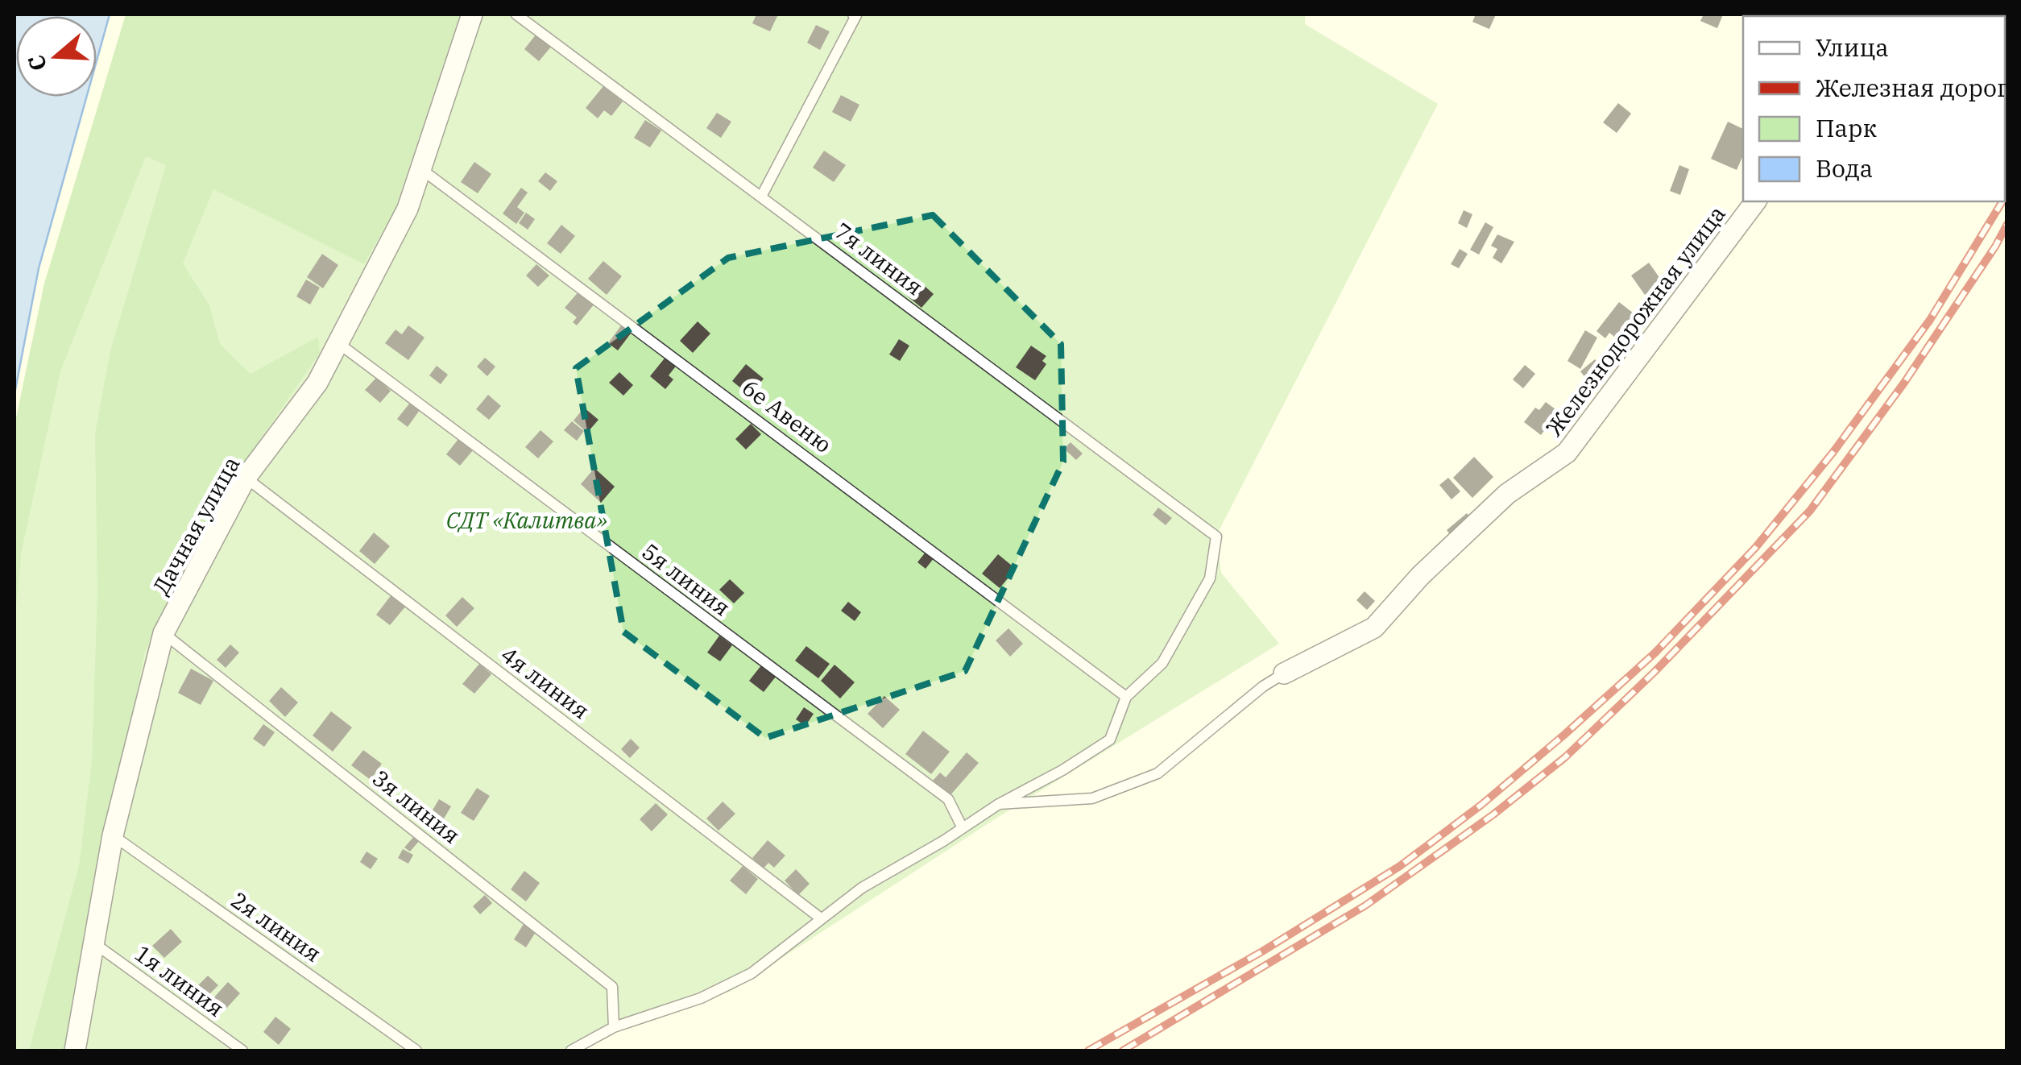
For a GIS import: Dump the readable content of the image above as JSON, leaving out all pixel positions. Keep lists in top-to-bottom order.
{
  "streets": {
    "street": ["Железнодорожная улица", "Дачная улица"],
    "lane": [
      "7я линия",
      "6е Авеню",
      "5я линия",
      "4я линия",
      "3я линия",
      "2я линия",
      "1я линия"
    ]
  },
  "crossings": [
    ["7я линия", "6е Авеню"],
    ["6е Авеню", "Дачная улица"],
    ["Дачная улица", "5я линия"],
    ["Дачная улица", "4я линия"],
    ["Дачная улица", "3я линия"],
    ["Дачная улица", "2я линия"],
    ["Дачная улица", "1я линия"]
  ],
  "parks": ["СДТ «Калитва»"],
  "legend": [
    "Улица",
    "Железная дорога",
    "Парк",
    "Вода"
  ],
  "north": "left"
}
